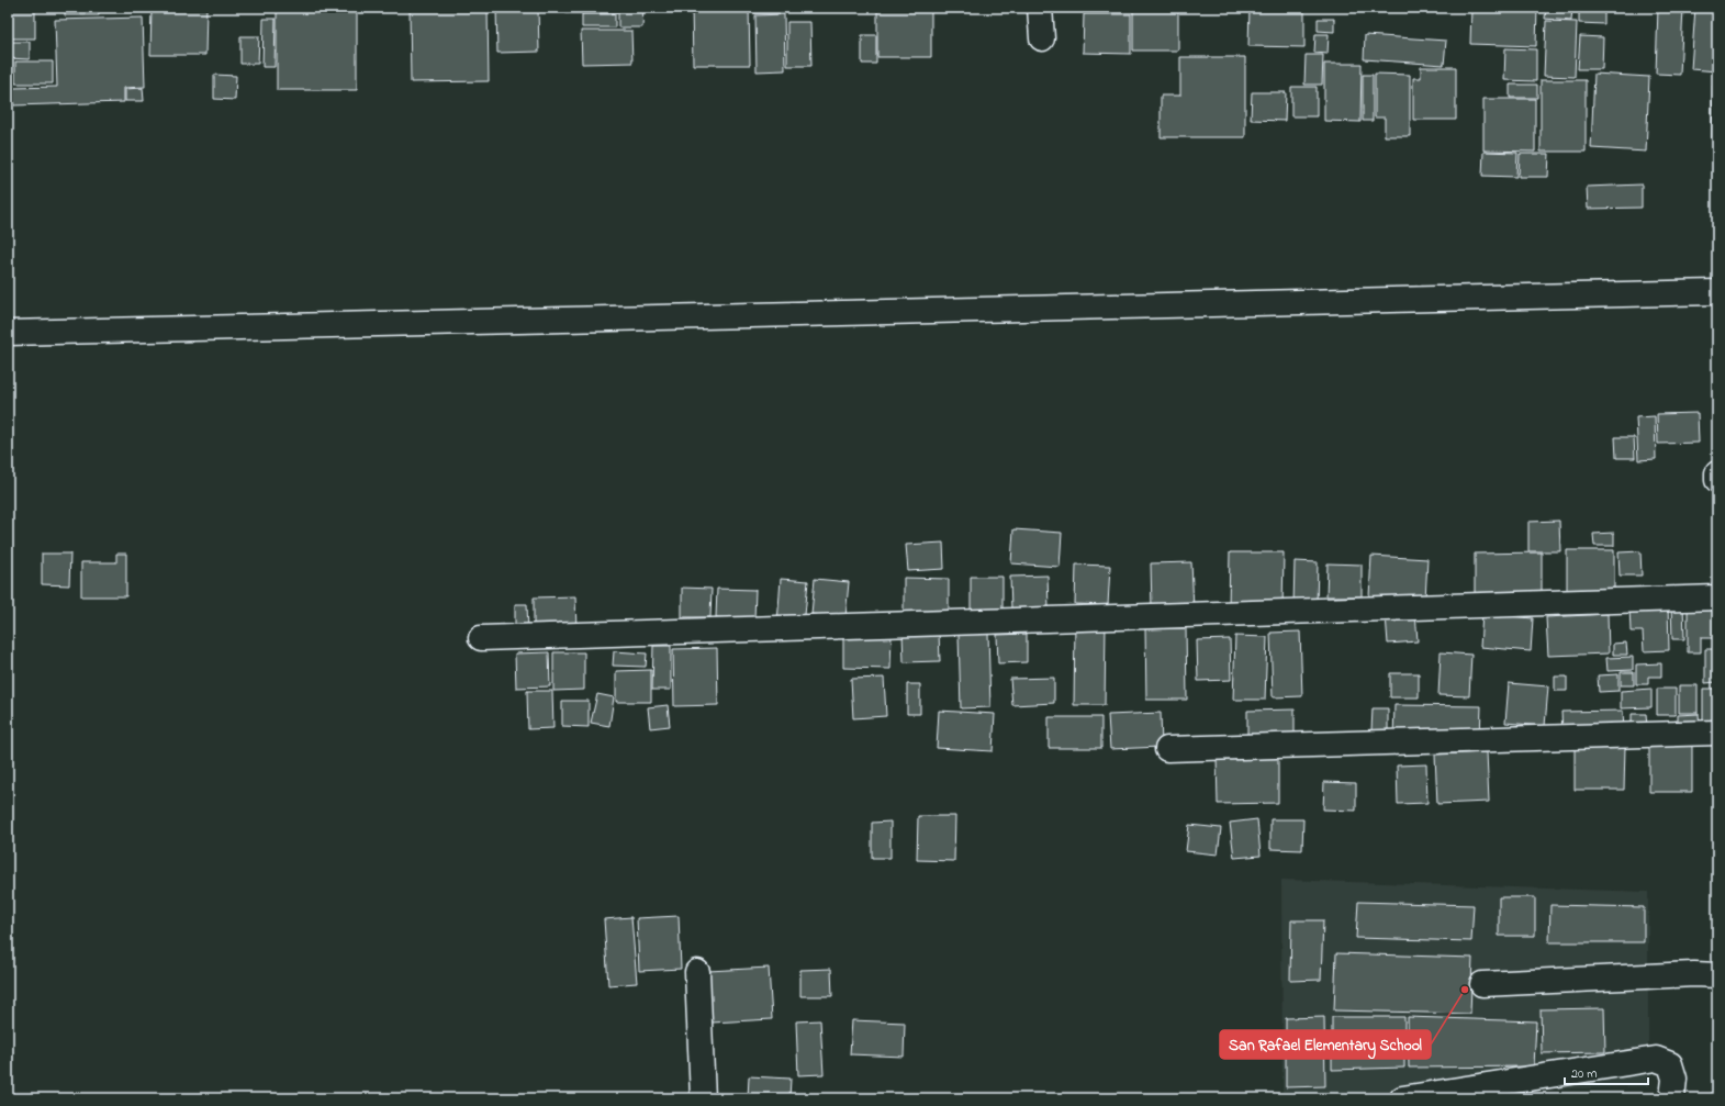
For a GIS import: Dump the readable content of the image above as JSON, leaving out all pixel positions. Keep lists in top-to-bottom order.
{
  "places": ["San Rafael Elementary School"],
  "scale_bar": "20 m"
}
